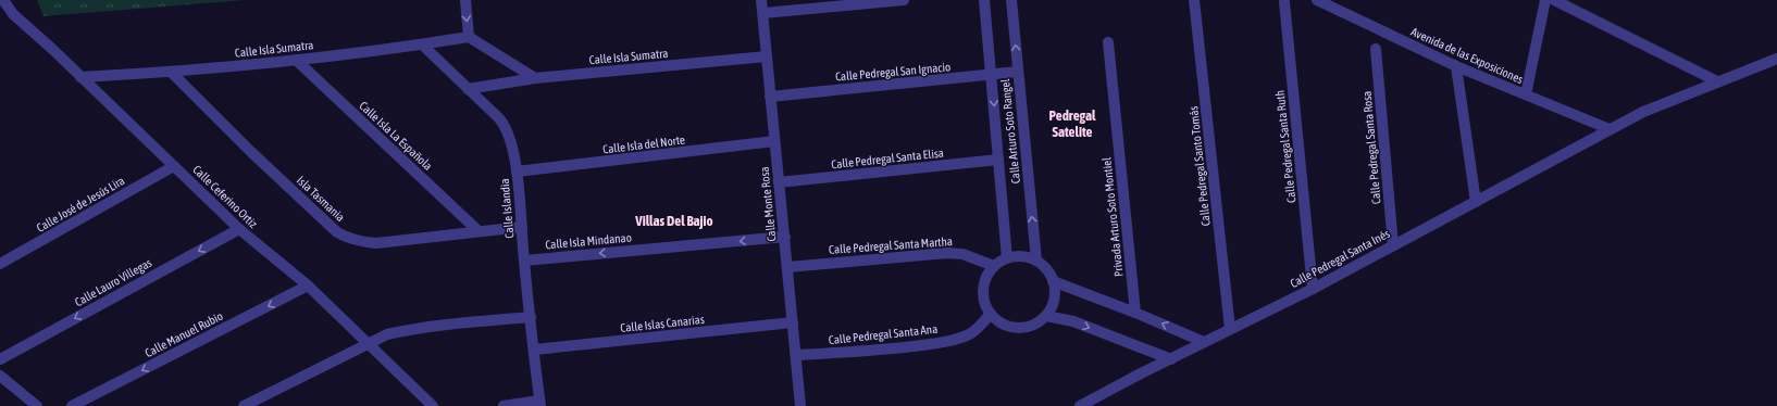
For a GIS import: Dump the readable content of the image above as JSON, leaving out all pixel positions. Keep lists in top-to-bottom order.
{
  "streets": {
    "street": [
      "Calle Isla Sumatra",
      "Avenida de las Exposiciones",
      "Calle Pedregal San Ignacio",
      "Calle Arturo Soto Rangel",
      "Calle Isla La Española",
      "Calle Isla del Norte",
      "Calle Pedregal Santa Ruth",
      "Calle Pedregal Santa Rosa",
      "Calle Pedregal Santa Elisa",
      "Calle Pedregal Santo Tomás",
      "Calle Ceferino Ortiz",
      "Isla Tasmania",
      "Calle José de Jesús Lira",
      "Calle Monte Rosa",
      "Calle Islandia",
      "Privada Arturo Soto Montiel",
      "Calle Isla Mindanao",
      "Calle Pedregal Santa Martha",
      "Calle Pedregal Santa Inés",
      "Calle Lauro Villegas",
      "Calle Islas Canarias",
      "Calle Manuel Rubio",
      "Calle Pedregal Santa Ana"
    ]
  },
  "crossings": [
    ["Calle Isla Sumatra", "Calle Isla La Española"],
    ["Calle Isla Sumatra", "Calle Ceferino Ortiz"],
    ["Calle Isla Sumatra", "Isla Tasmania"],
    ["Calle Isla Sumatra", "Calle Monte Rosa"],
    ["Calle Isla Sumatra", "Calle Islandia"],
    ["Avenida de las Exposiciones", "Calle Pedregal Santa Inés"],
    ["Calle Pedregal San Ignacio", "Calle Arturo Soto Rangel"],
    ["Calle Pedregal San Ignacio", "Calle Monte Rosa"],
    ["Calle Arturo Soto Rangel", "Calle Pedregal Santa Elisa"],
    ["Calle Arturo Soto Rangel", "Calle Pedregal Santa Martha"],
    ["Calle Arturo Soto Rangel", "Calle Pedregal Santa Ana"],
    ["Calle Isla La Española", "Isla Tasmania"],
    ["Calle Isla del Norte", "Calle Monte Rosa"],
    ["Calle Isla del Norte", "Calle Islandia"],
    ["Calle Pedregal Santa Ruth", "Calle Pedregal Santa Inés"],
    ["Calle Pedregal Santa Rosa", "Calle Pedregal Santa Inés"],
    ["Calle Pedregal Santa Elisa", "Calle Monte Rosa"],
    ["Calle Pedregal Santo Tomás", "Calle Pedregal Santa Inés"],
    ["Calle Ceferino Ortiz", "Calle José de Jesús Lira"],
    ["Calle Ceferino Ortiz", "Calle Lauro Villegas"],
    ["Calle Ceferino Ortiz", "Calle Manuel Rubio"],
    ["Isla Tasmania", "Calle Islandia"],
    ["Calle Monte Rosa", "Calle Isla Mindanao"],
    ["Calle Monte Rosa", "Calle Pedregal Santa Martha"],
    ["Calle Monte Rosa", "Calle Islas Canarias"],
    ["Calle Monte Rosa", "Calle Pedregal Santa Ana"],
    ["Calle Islandia", "Calle Isla Mindanao"],
    ["Calle Islandia", "Calle Islas Canarias"],
    ["Calle Pedregal Santa Martha", "Calle Pedregal Santa Ana"]
  ],
  "one_way": ["Calle Isla Mindanao", "Calle Lauro Villegas"],
  "districts": ["Pedregal Satelite", "Villas Del Bajio"]
}
